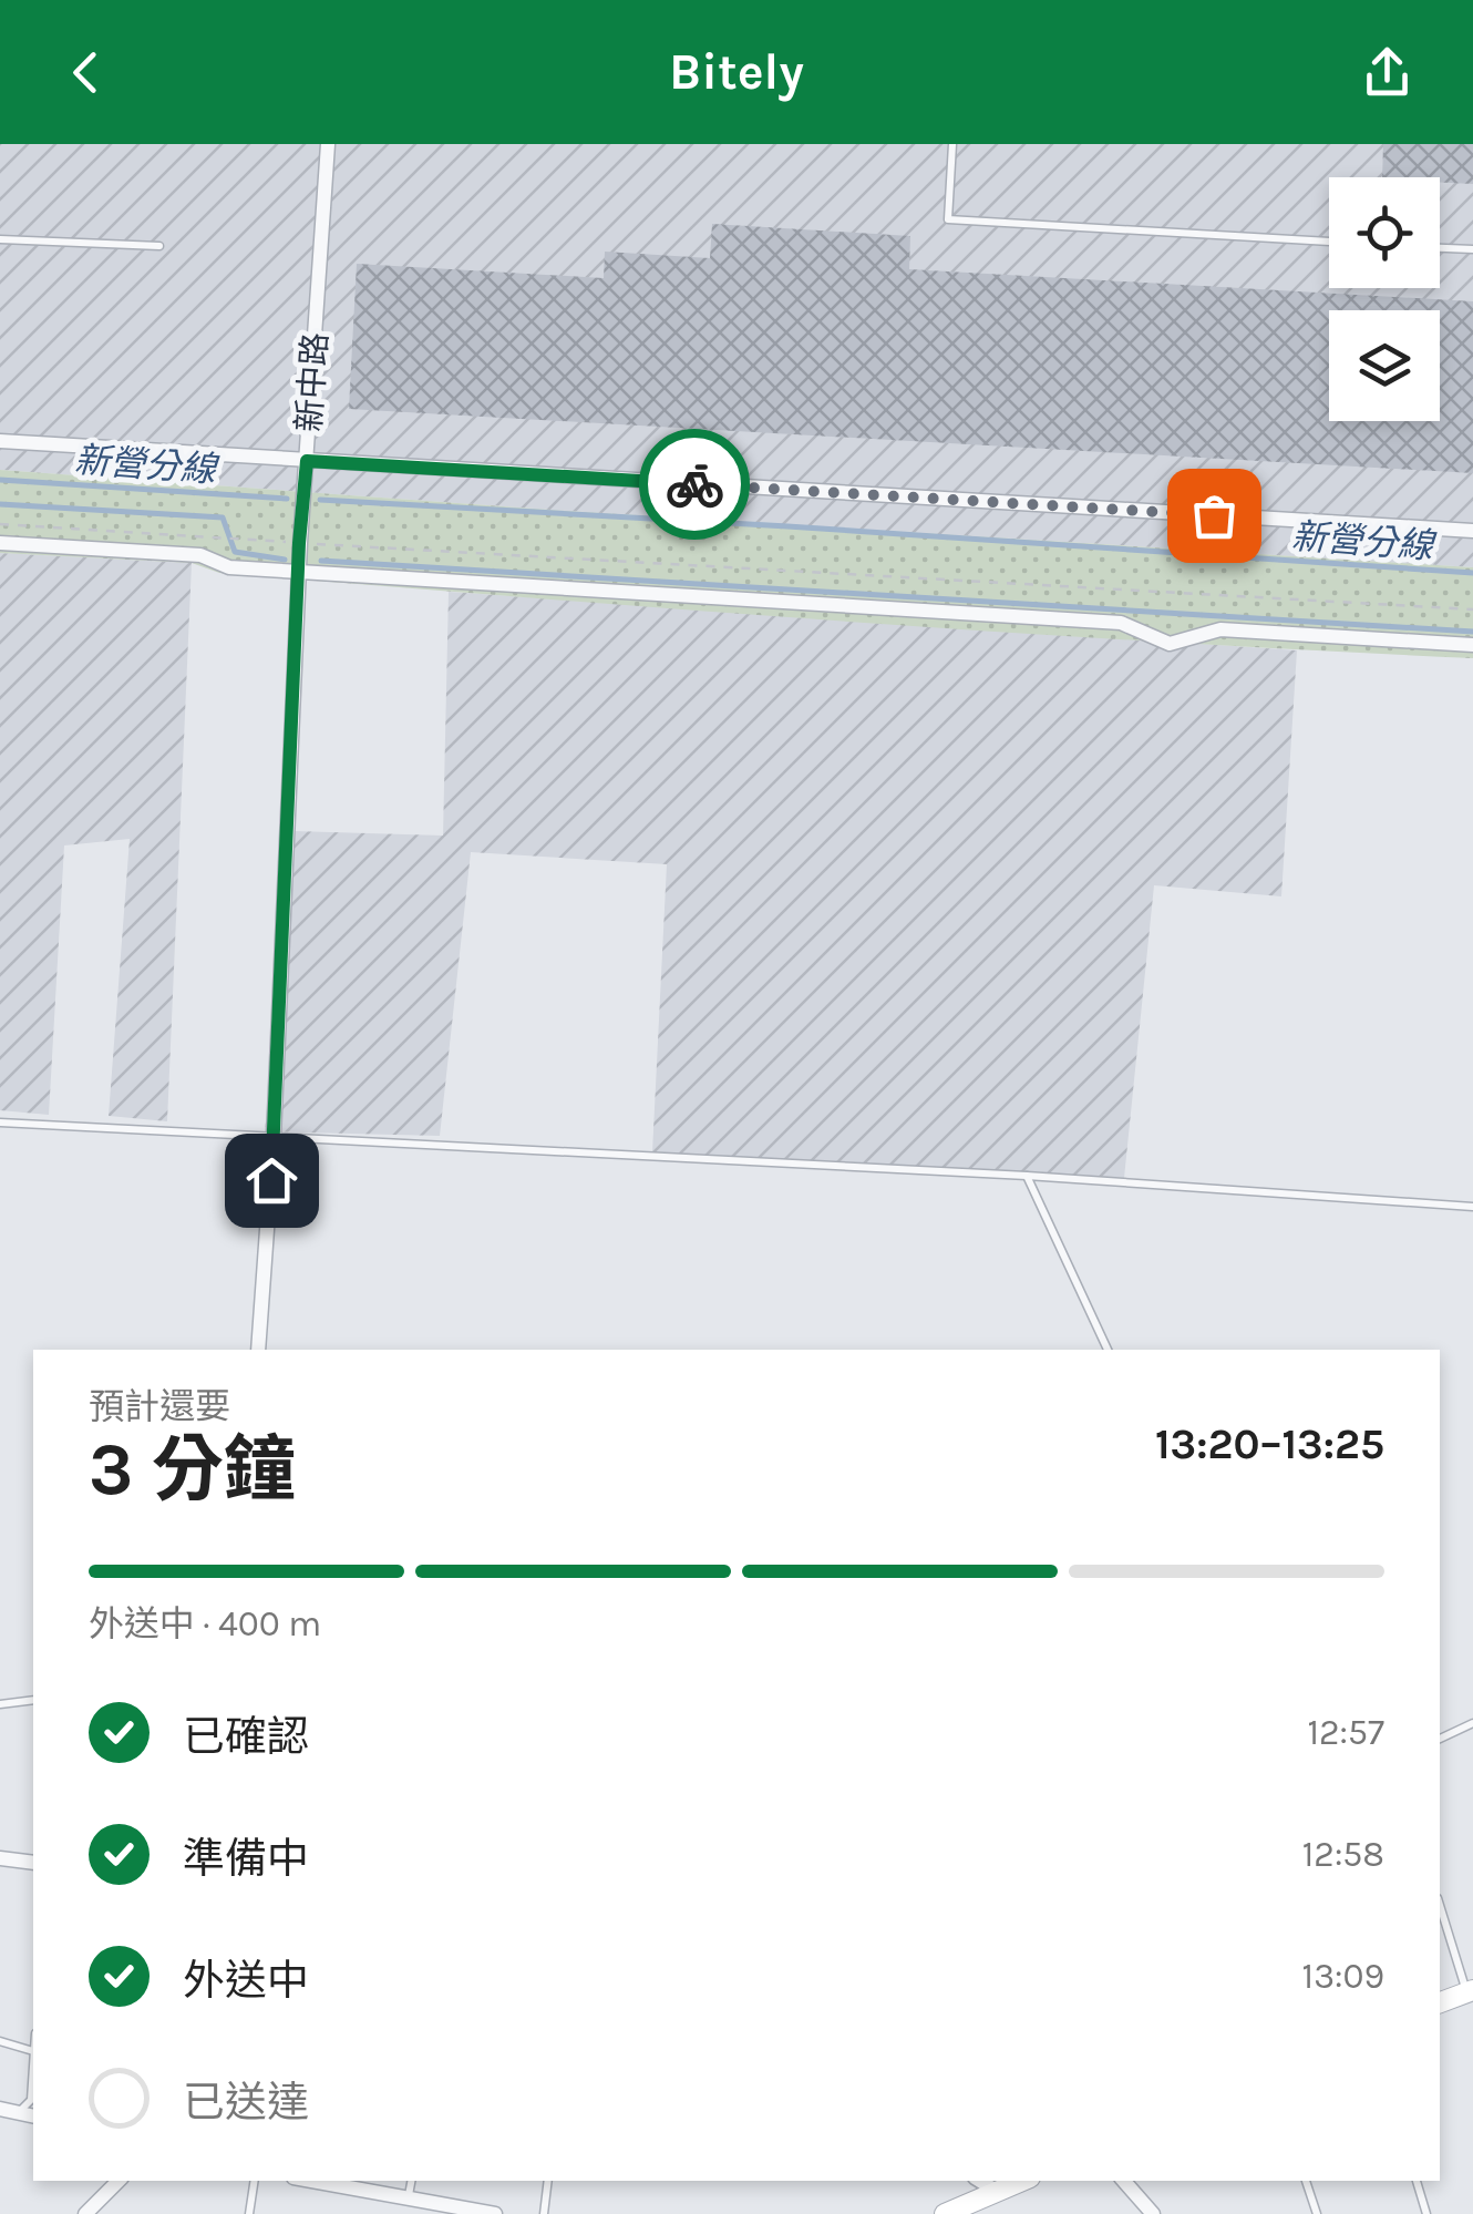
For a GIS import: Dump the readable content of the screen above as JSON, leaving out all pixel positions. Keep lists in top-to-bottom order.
{
  "streets": {
    "street": ["新中路"]
  },
  "water": ["新營分線"],
  "page": {
    "header": "Bitely",
    "heading": ["3 分鐘", "預計還要", "13:20–13:25"],
    "bar": "外送中 · 400 m",
    "list": [
      ["已確認", "12:57"],
      ["準備中", "12:58"],
      ["外送中", "13:09"],
      "已送達"
    ]
  }
}
